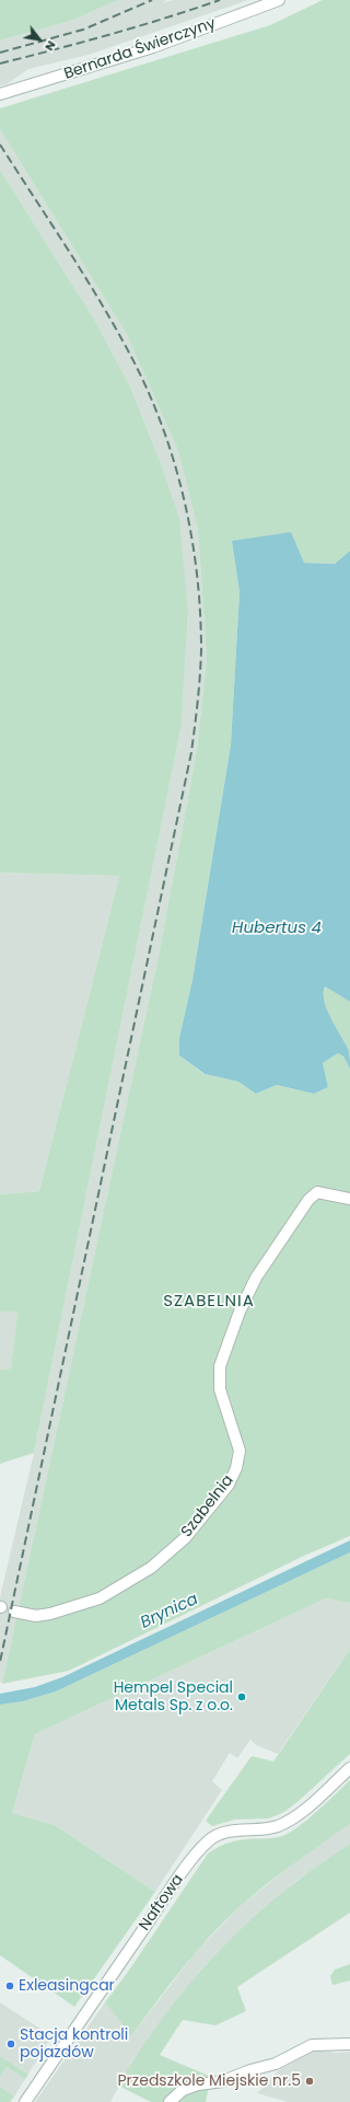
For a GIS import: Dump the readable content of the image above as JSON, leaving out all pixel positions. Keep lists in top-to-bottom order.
{
  "streets": {
    "street": ["Bernarda Świerczyny", "Szabelnia", "Naftowa"]
  },
  "districts": ["SZABELNIA"],
  "water": ["Hubertus 4", "Brynica"],
  "places": [
    "Hempel Special Metals Sp. z o.o.",
    "Exleasingcar",
    "Stacja kontroli pojazdów",
    "Przedszkole Miejskie nr.5"
  ],
  "north": "bottom right"
}
